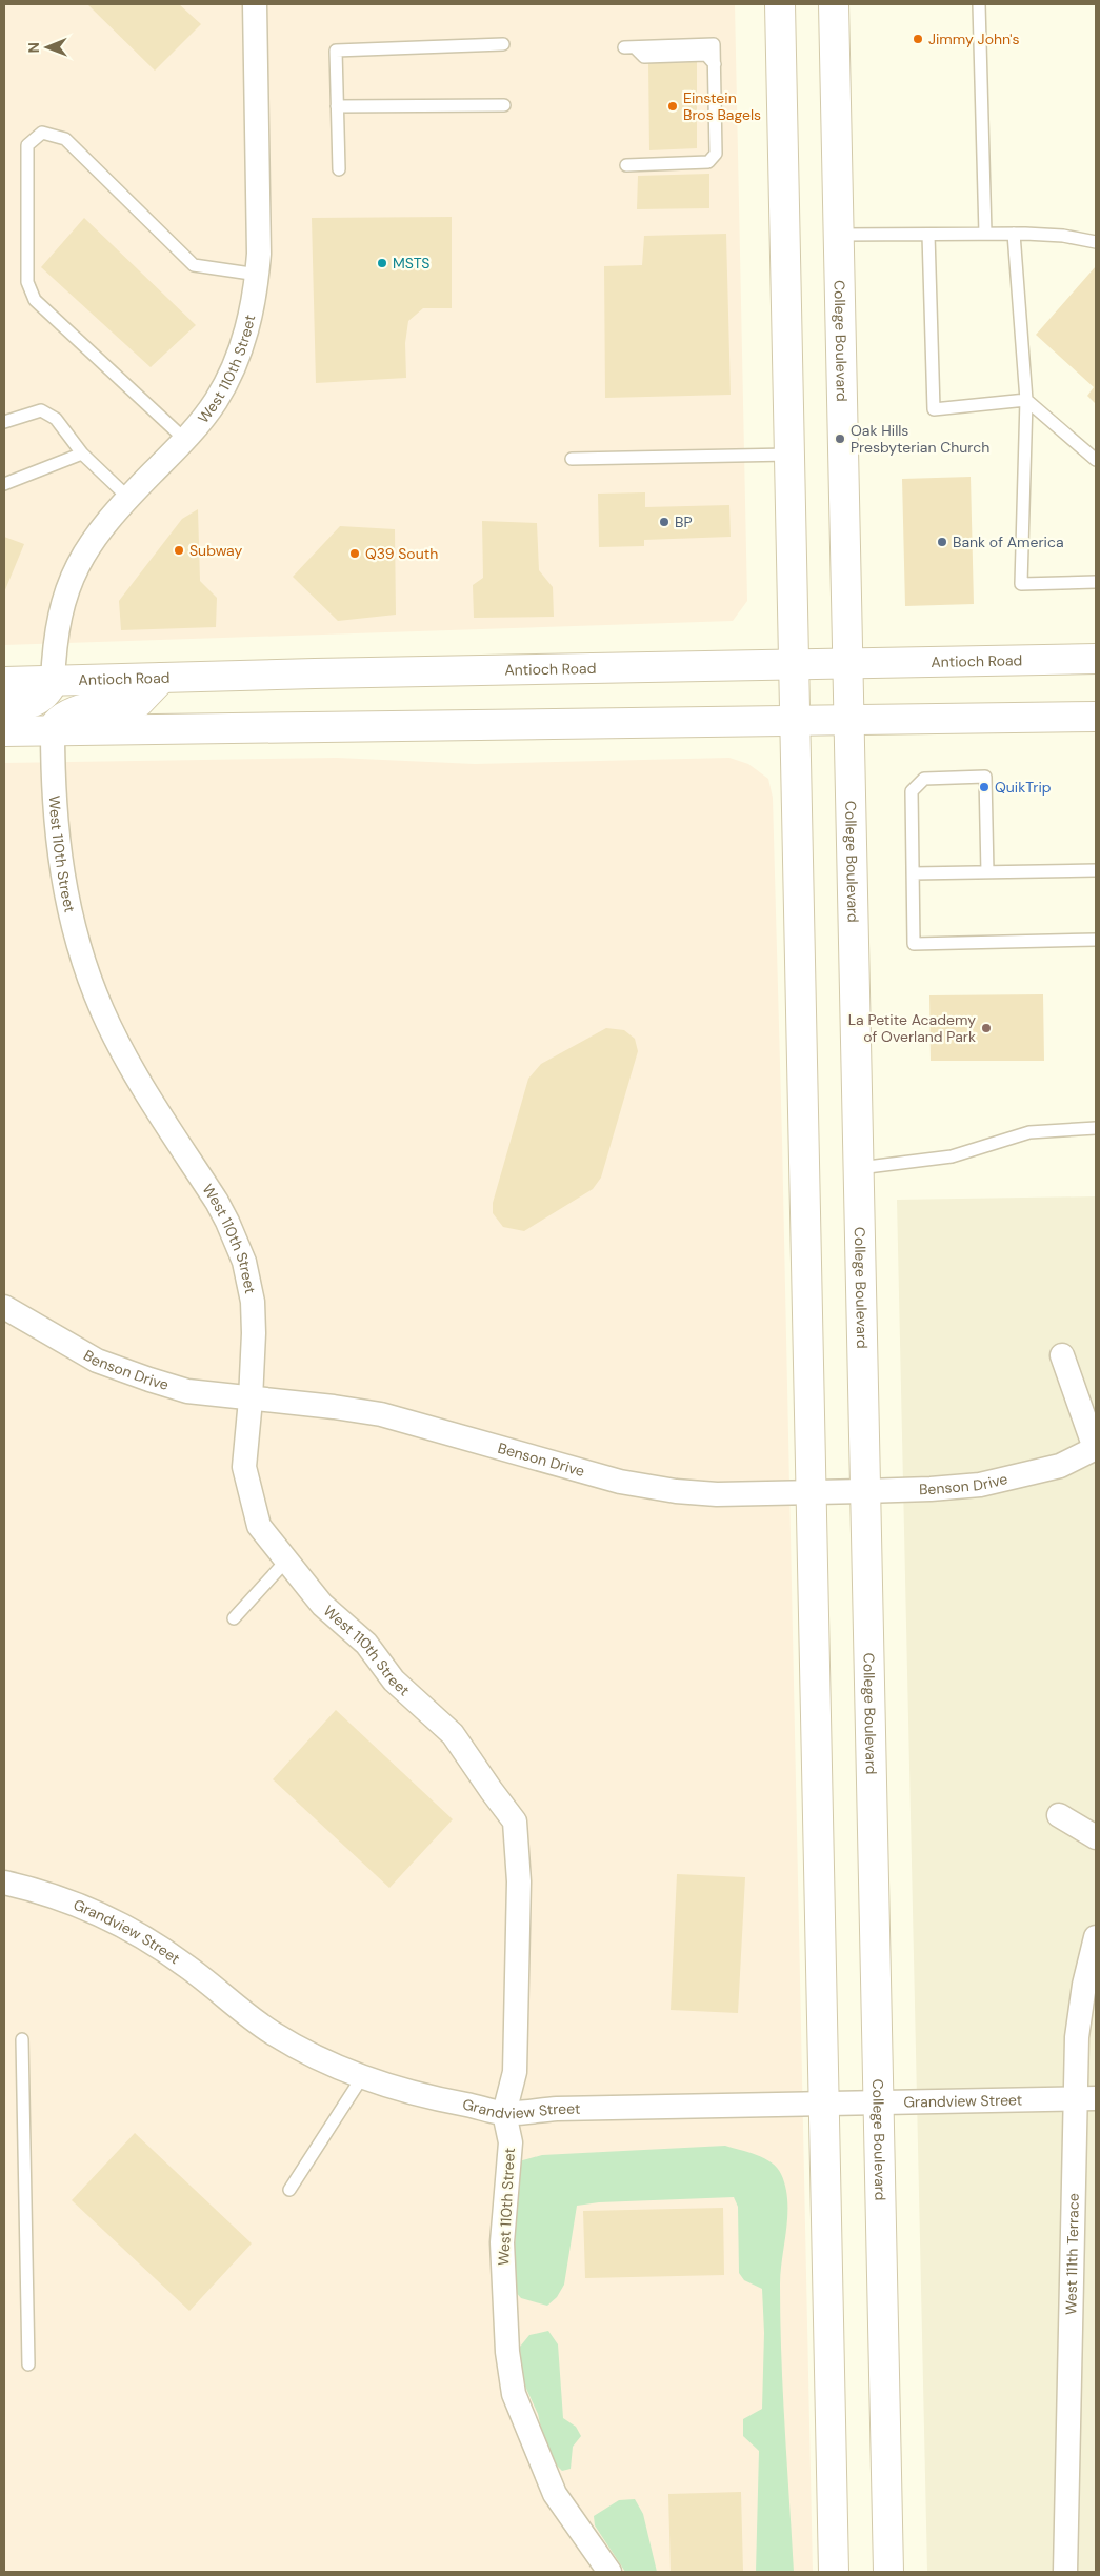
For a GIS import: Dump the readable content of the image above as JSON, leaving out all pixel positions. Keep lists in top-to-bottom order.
{
  "streets": {
    "main road": ["College Boulevard", "Antioch Road"],
    "street": [
      "West 110th Street",
      "Benson Drive",
      "Grandview Street",
      "West 111th Terrace"
    ]
  },
  "crossings": [
    ["College Boulevard", "Antioch Road"],
    ["College Boulevard", "Benson Drive"],
    ["College Boulevard", "Grandview Street"],
    ["West 110th Street", "Antioch Road"],
    ["West 110th Street", "Benson Drive"],
    ["West 110th Street", "Grandview Street"],
    ["Grandview Street", "West 111th Terrace"]
  ],
  "places": [
    "Jimmy John's",
    "Einstein Bros Bagels",
    "MSTS",
    "Oak Hills Presbyterian Church",
    "BP",
    "Bank of America",
    "Subway",
    "Q39 South",
    "QuikTrip",
    "La Petite Academy of Overland Park"
  ],
  "north": "left"
}
